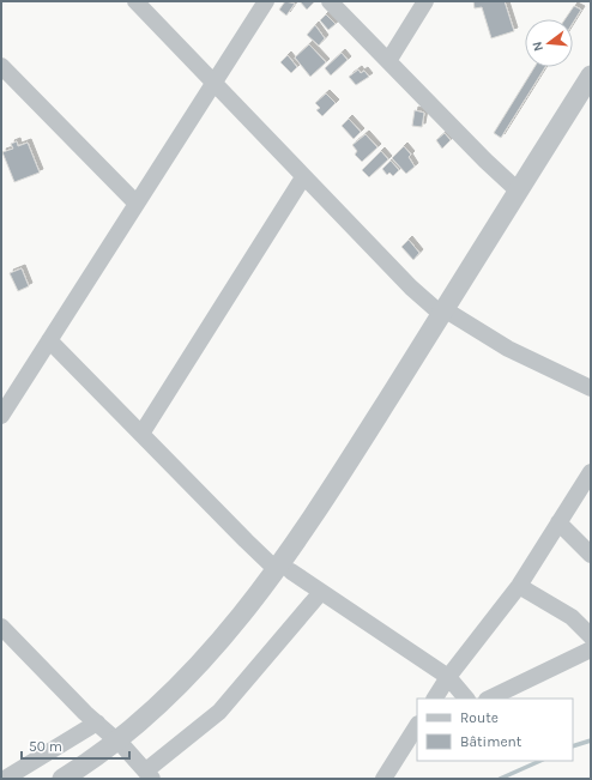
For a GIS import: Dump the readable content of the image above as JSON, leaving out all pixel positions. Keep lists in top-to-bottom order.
{
  "legend": ["Route", "Bâtiment"],
  "scale_bar": "50 m",
  "north": "left"
}
